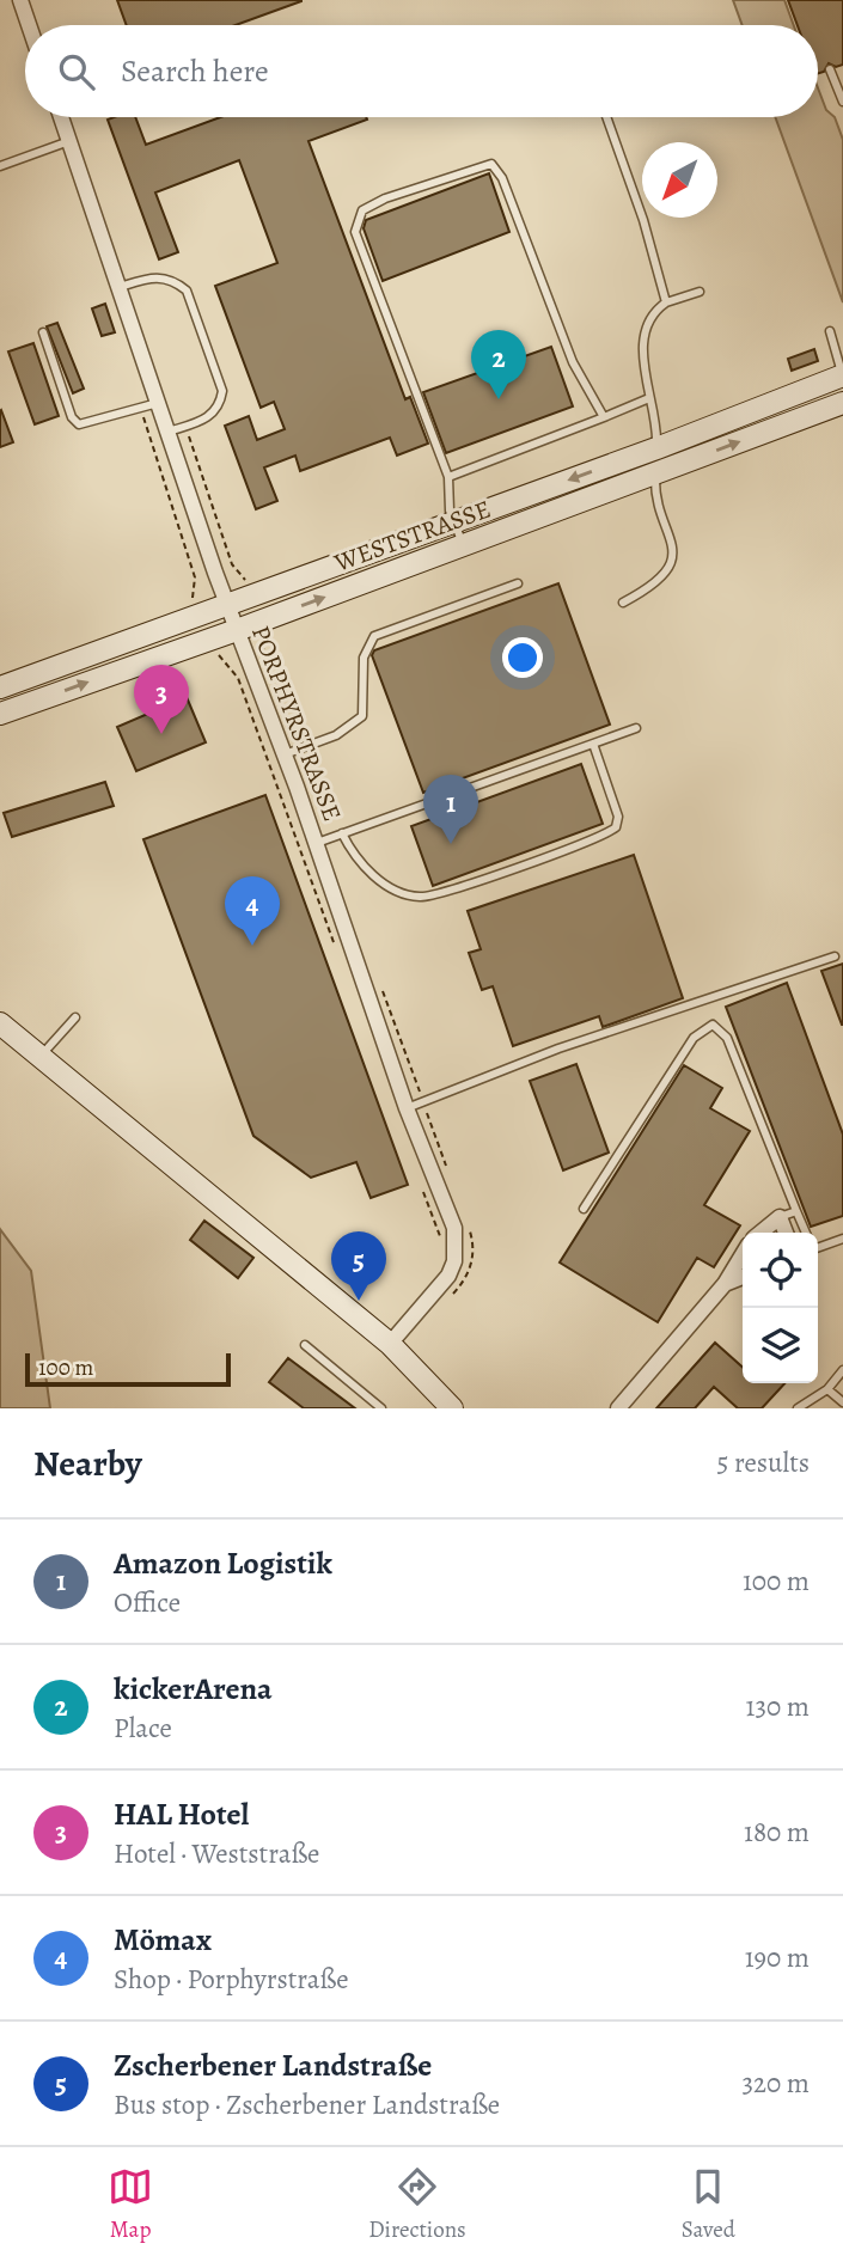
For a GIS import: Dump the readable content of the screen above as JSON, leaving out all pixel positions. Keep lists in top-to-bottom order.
{
  "streets": {
    "main road": ["WESTSTRASSE"],
    "street": ["PORPHYRSTRASSE"]
  },
  "crossings": [
    ["WESTSTRASSE", "PORPHYRSTRASSE"]
  ],
  "scale_bar": "100 m",
  "north": "bottom left",
  "page": {
    "search": "Search here",
    "pins": [
      "2",
      "3",
      "1",
      "4",
      "5"
    ],
    "scale": "100 m",
    "heading": ["Nearby", "5 results"],
    "list": [
      {
        "mark": "1",
        "name": "Amazon Logistik",
        "note": "Office",
        "value": "100 m"
      },
      {
        "mark": "2",
        "name": "kickerArena",
        "note": "Place",
        "value": "130 m"
      },
      {
        "mark": "3",
        "name": "HAL Hotel",
        "note": "Hotel · Weststraße",
        "value": "180 m"
      },
      {
        "mark": "4",
        "name": "Mömax",
        "note": "Shop · Porphyrstraße",
        "value": "190 m"
      },
      {
        "mark": "5",
        "name": "Zscherbener Landstraße",
        "note": "Bus stop · Zscherbener Landstraße",
        "value": "320 m"
      }
    ],
    "nav": ["Map", "Directions", "Saved"]
  }
}
